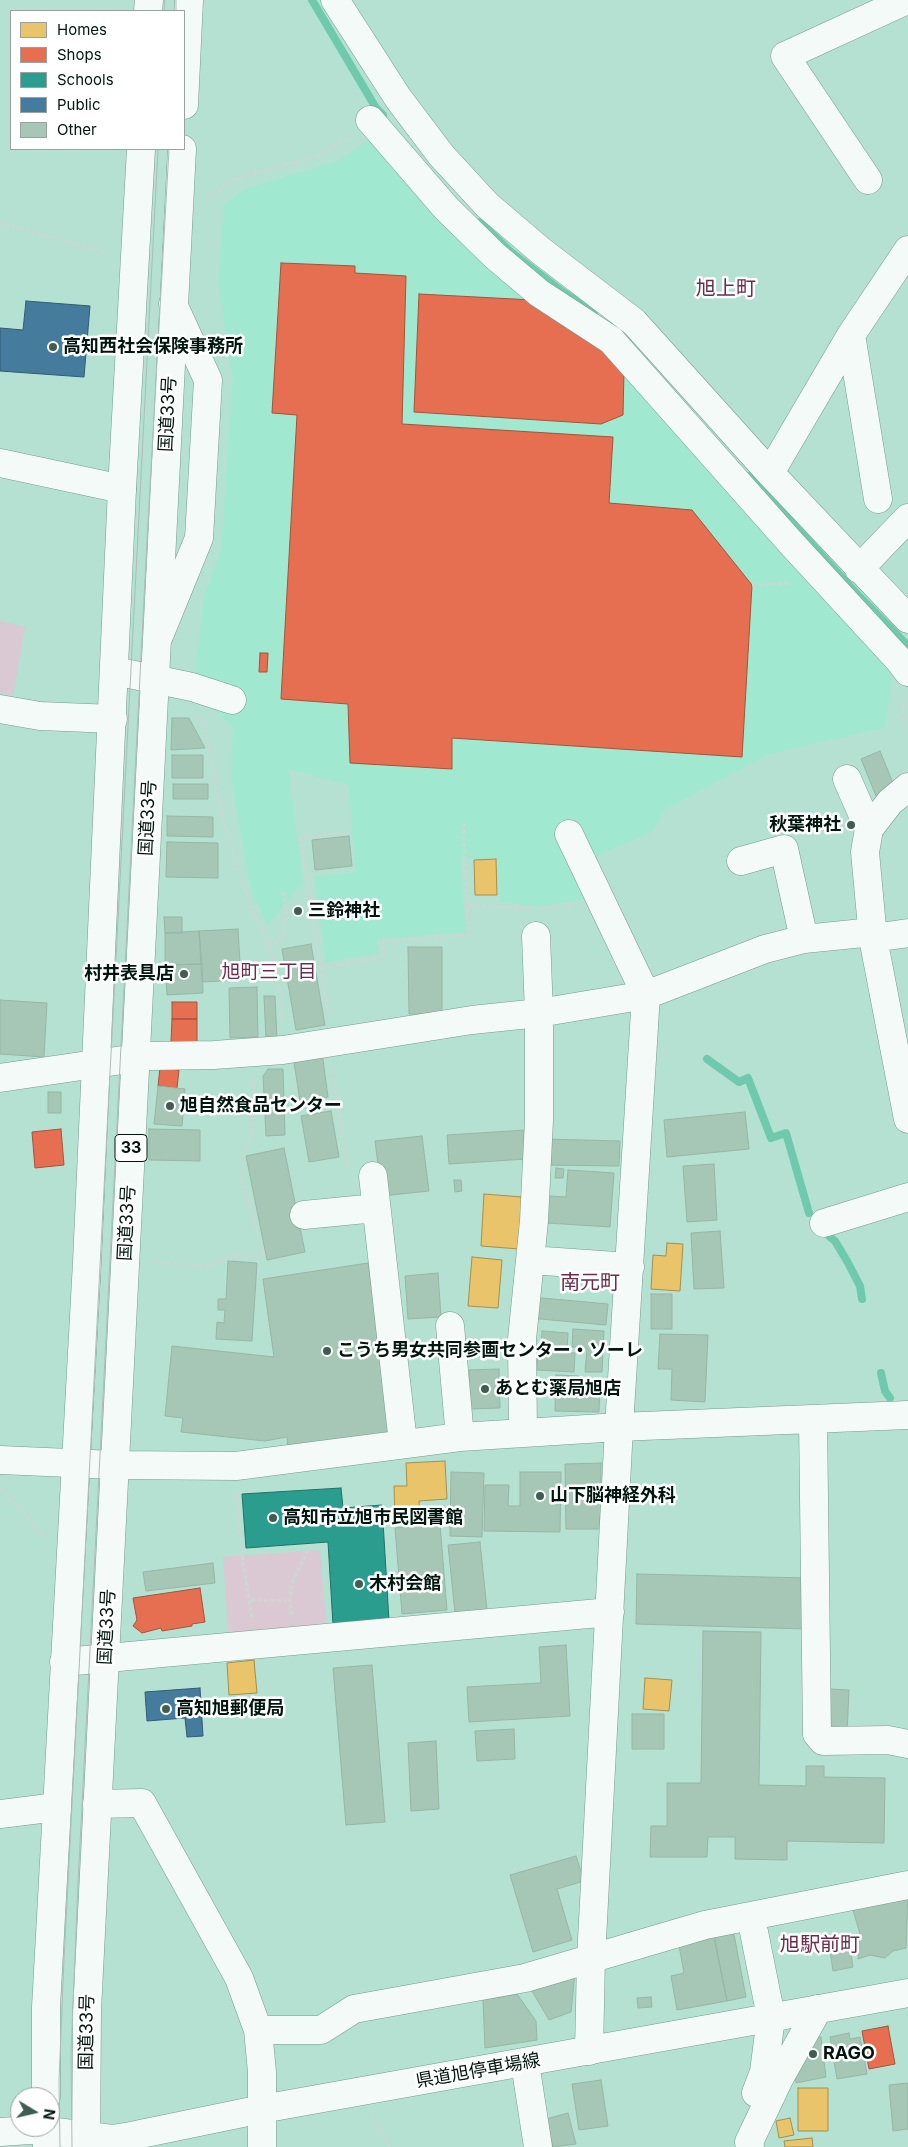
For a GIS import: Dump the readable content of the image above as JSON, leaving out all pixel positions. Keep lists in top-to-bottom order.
{
  "streets": {
    "main road": ["国道33号", "33", "県道旭停車場線"]
  },
  "crossings": [
    ["国道33号", "県道旭停車場線"]
  ],
  "districts": [
    "旭上町",
    "旭町三丁目",
    "南元町",
    "旭駅前町"
  ],
  "places": [
    "高知西社会保険事務所",
    "秋葉神社",
    "三鈴神社",
    "村井表具店",
    "旭自然食品センター",
    "こうち男女共同参画センター・ソーレ",
    "あとむ薬局旭店",
    "山下脳神経外科",
    "高知市立旭市民図書館",
    "木村会館",
    "高知旭郵便局",
    "RAGO"
  ],
  "legend": [
    "Homes",
    "Shops",
    "Schools",
    "Public",
    "Other"
  ],
  "north": "right"
}
